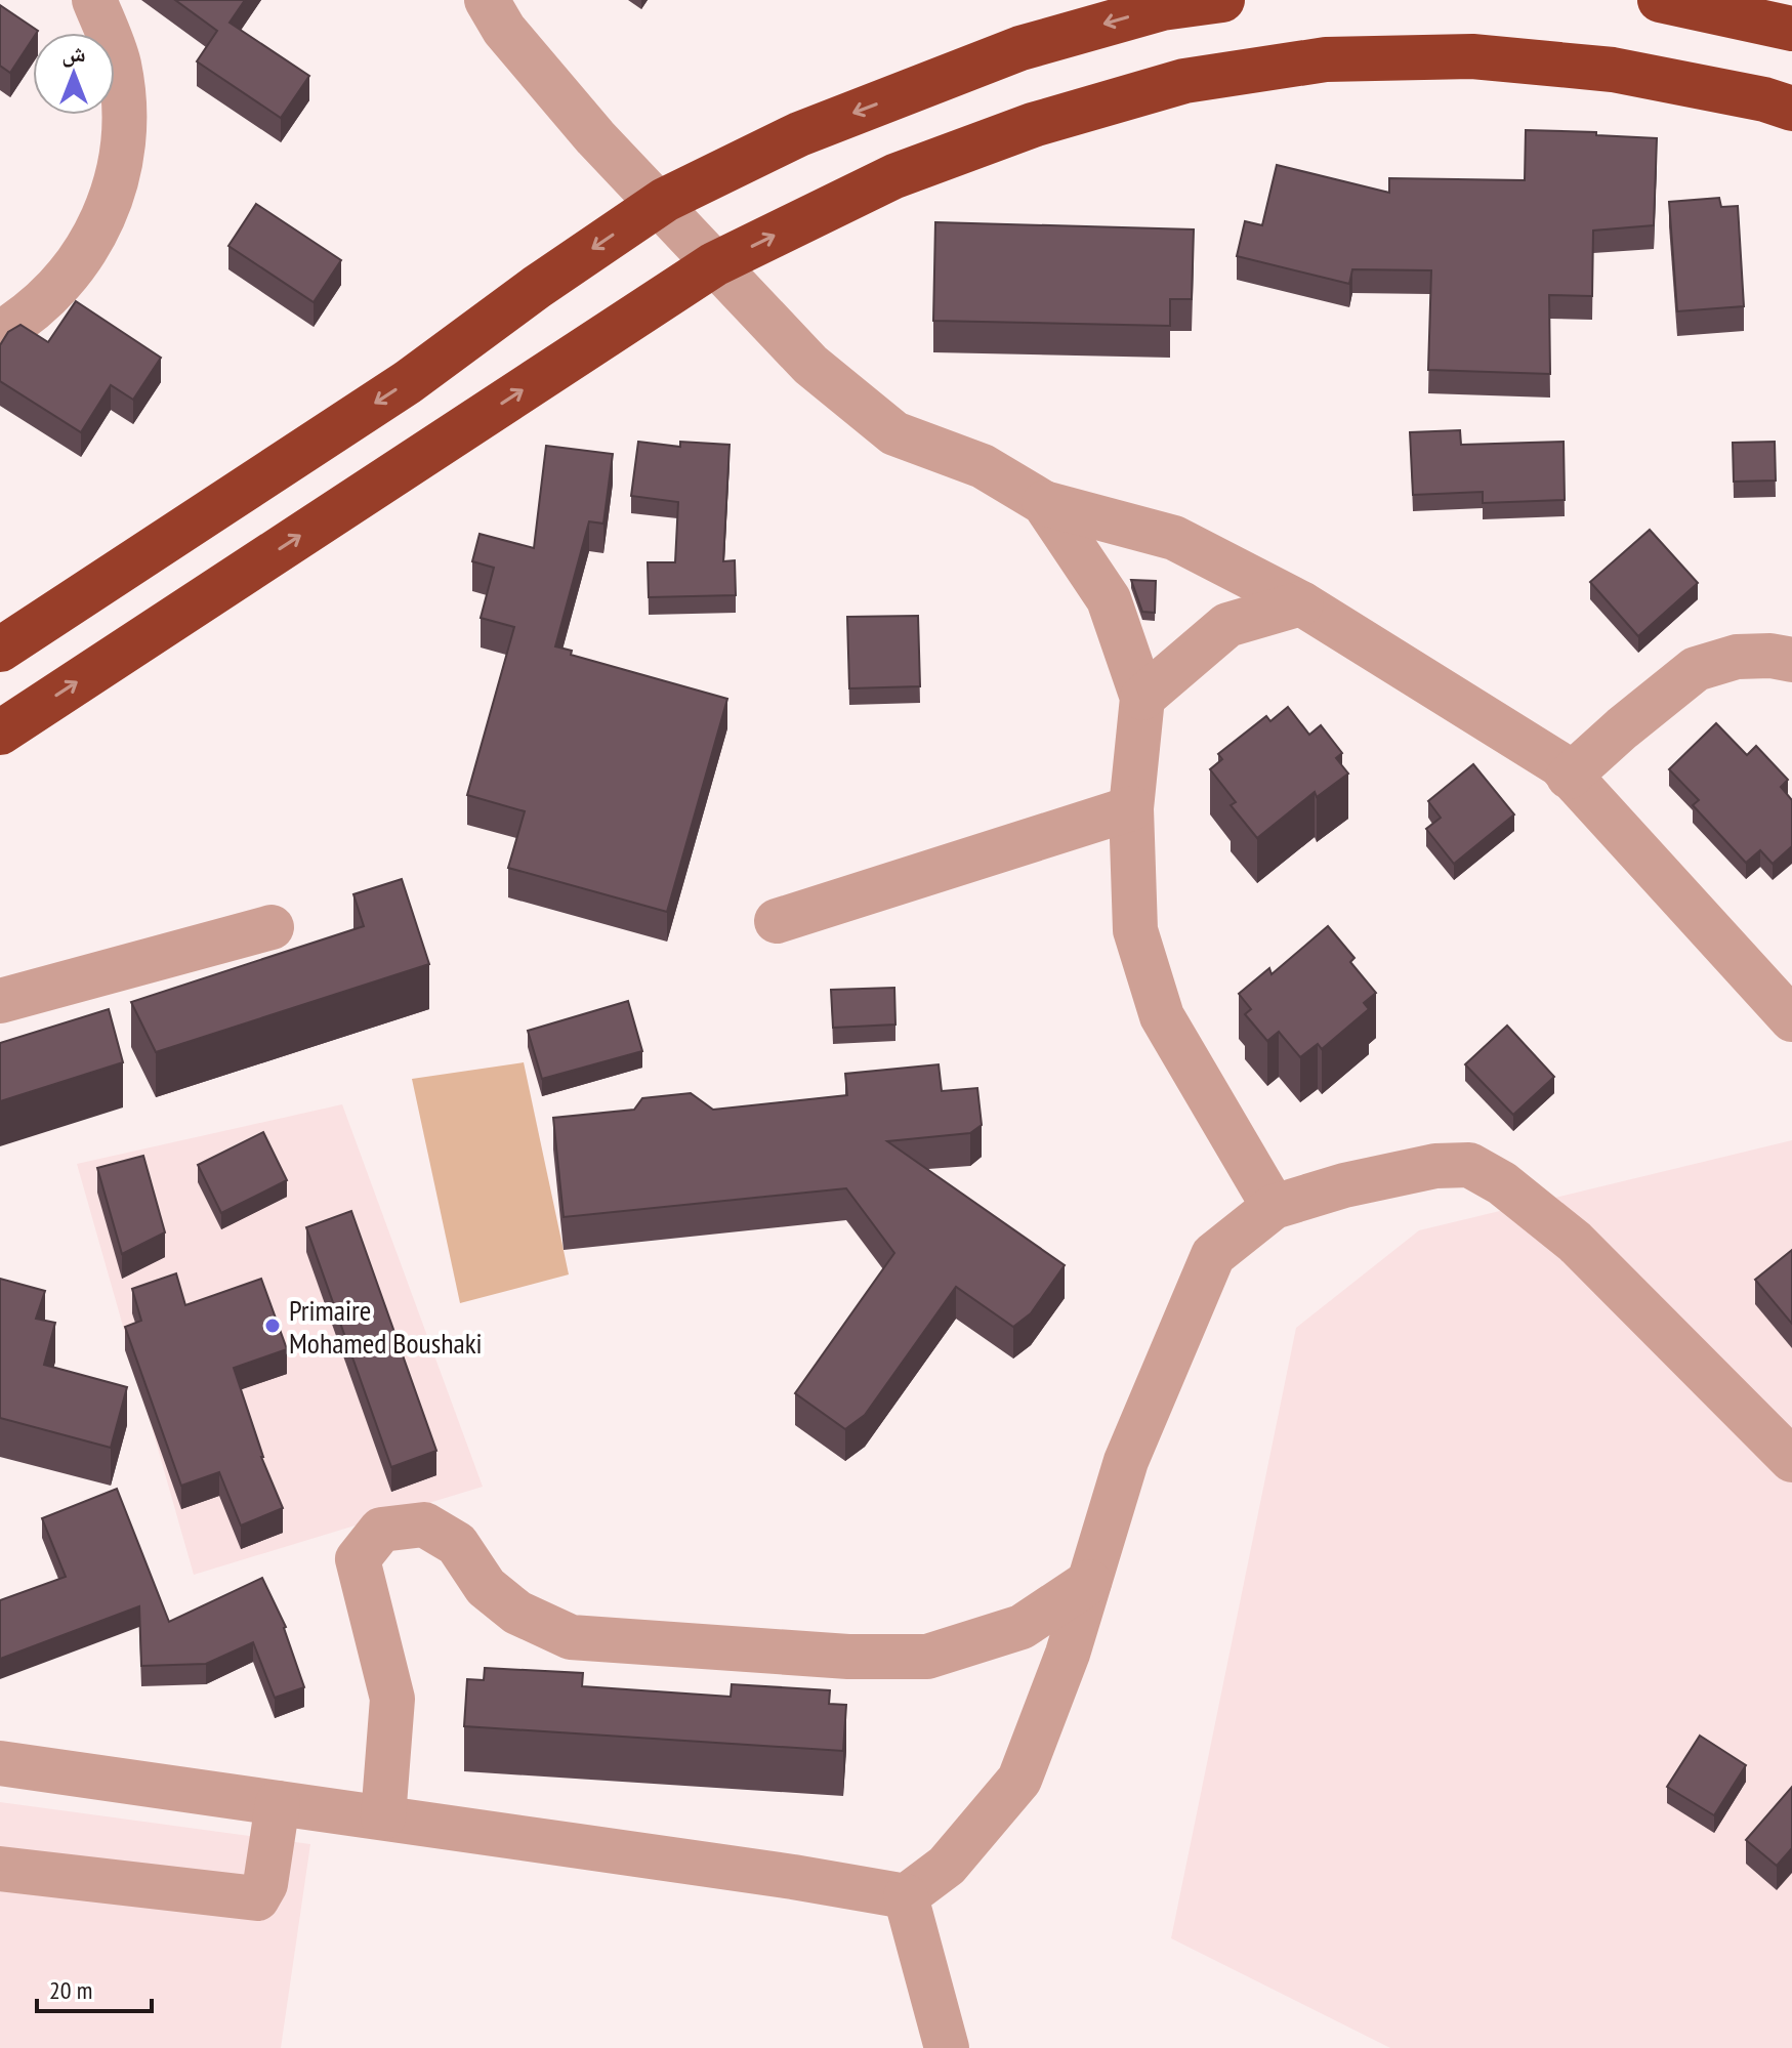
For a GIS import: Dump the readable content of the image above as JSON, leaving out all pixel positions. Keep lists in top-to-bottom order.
{
  "places": ["Primaire Mohamed Boushaki"],
  "scale_bar": "20 m",
  "north": "top"
}
